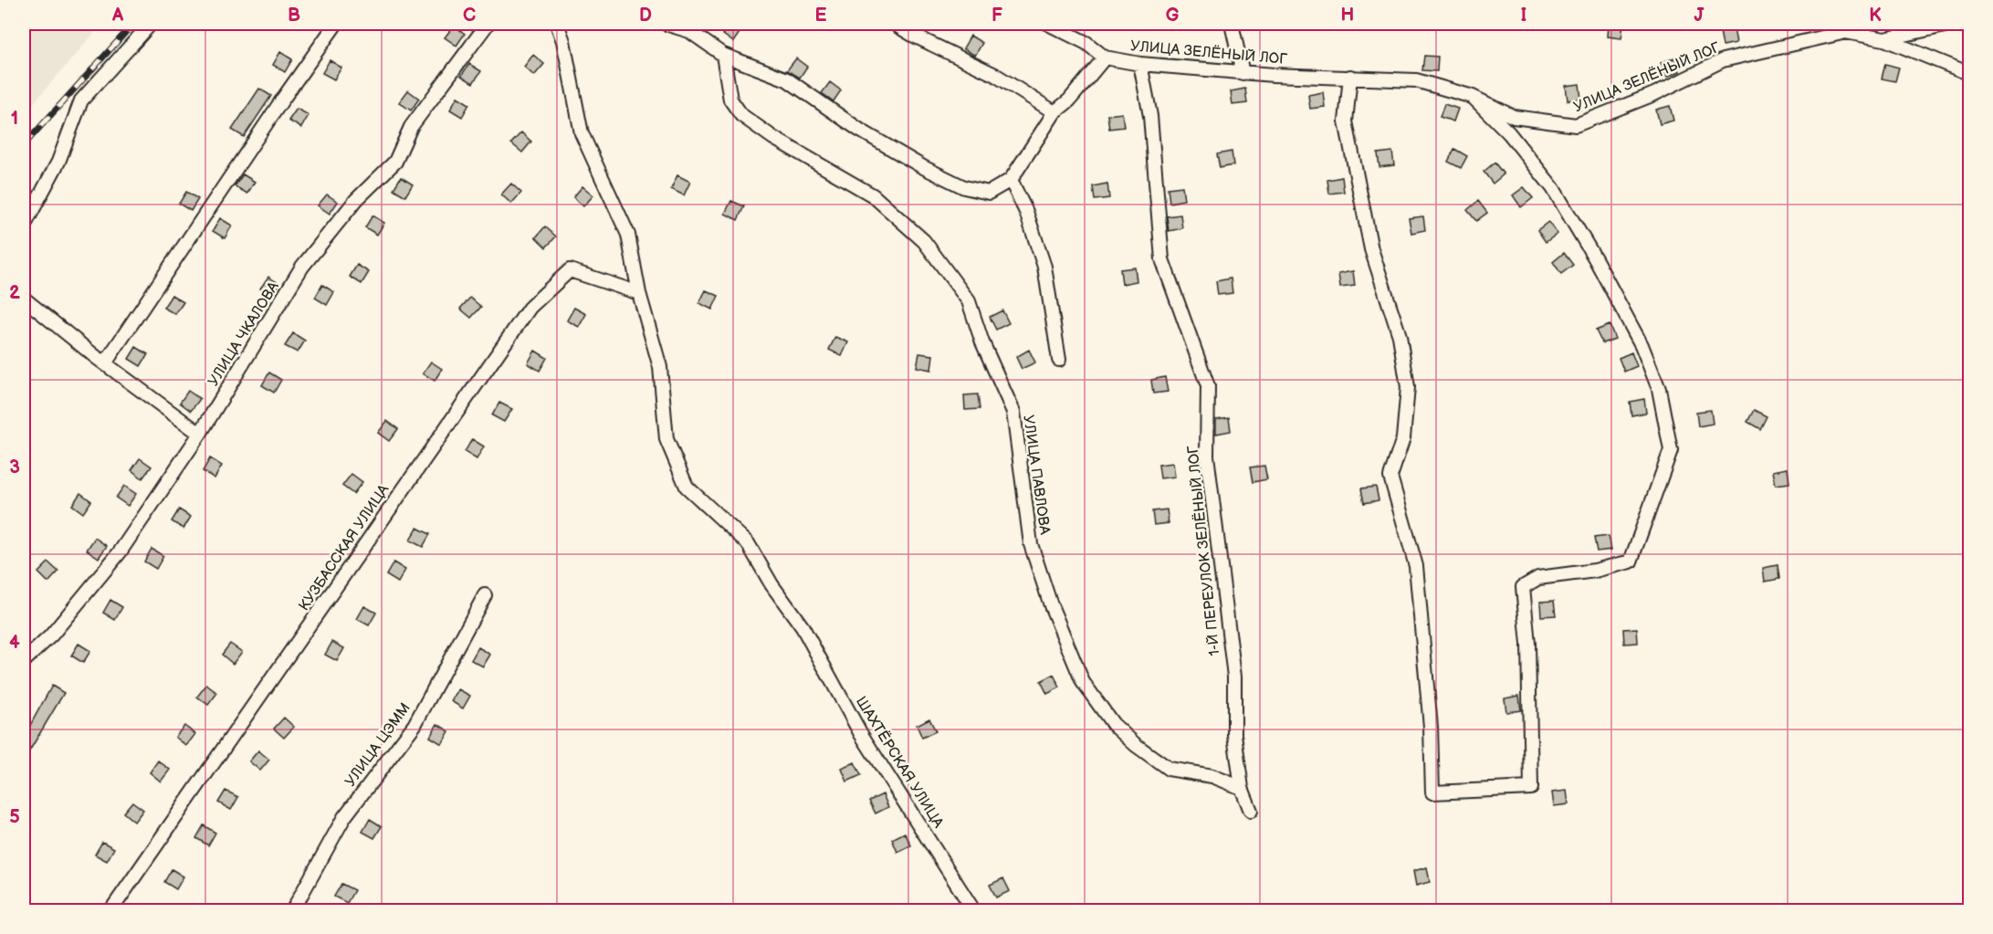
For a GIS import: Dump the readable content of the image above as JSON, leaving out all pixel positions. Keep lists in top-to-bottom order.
{
  "streets": {
    "street": [
      "УЛИЦА ЗЕЛЁНЫЙ ЛОГ",
      "УЛИЦА ЧКАЛОВА",
      "УЛИЦА ПАВЛОВА",
      "КУЗБАССКАЯ УЛИЦА",
      "1-Й ПЕРЕУЛОК ЗЕЛЁНЫЙ ЛОГ",
      "УЛИЦА ЦЭММ",
      "ШАХТЁРСКАЯ УЛИЦА"
    ]
  },
  "crossings": [
    ["УЛИЦА ЗЕЛЁНЫЙ ЛОГ", "1-Й ПЕРЕУЛОК ЗЕЛЁНЫЙ ЛОГ"],
    ["УЛИЦА ПАВЛОВА", "1-Й ПЕРЕУЛОК ЗЕЛЁНЫЙ ЛОГ"],
    ["КУЗБАССКАЯ УЛИЦА", "ШАХТЁРСКАЯ УЛИЦА"]
  ],
  "grid": {
    "columns": [
      "A",
      "B",
      "C",
      "D",
      "E",
      "F",
      "G",
      "H",
      "I",
      "J",
      "K"
    ],
    "rows": [
      "1",
      "2",
      "3",
      "4",
      "5"
    ]
  }
}
